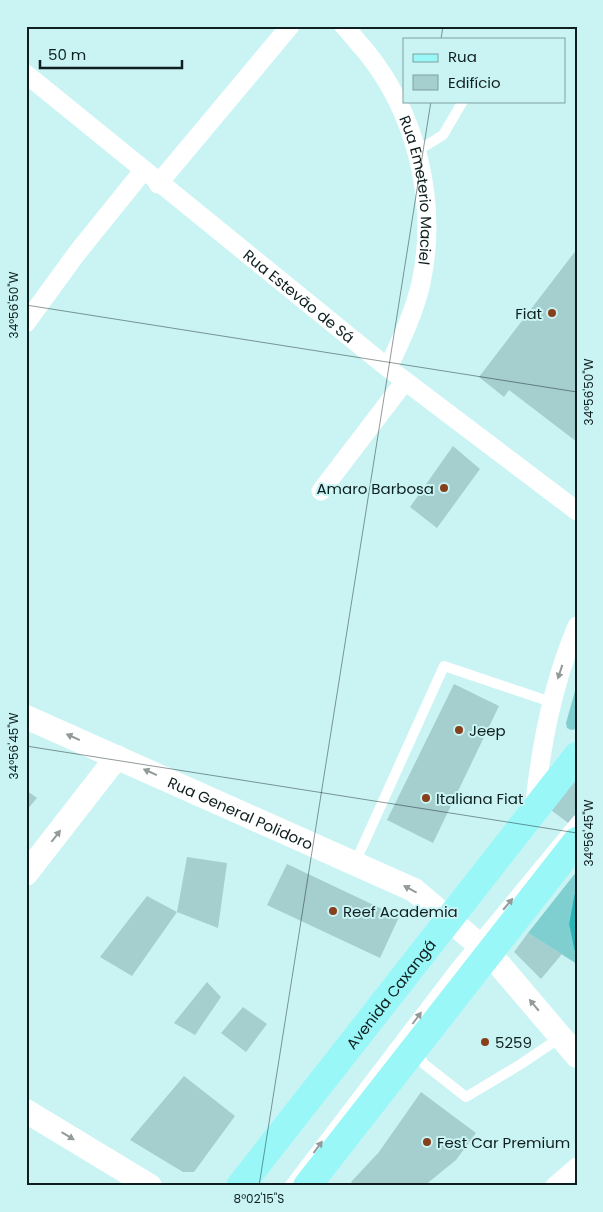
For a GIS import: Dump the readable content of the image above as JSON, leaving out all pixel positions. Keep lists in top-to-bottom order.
{
  "streets": {
    "main road": ["Avenida Caxangá"],
    "street": ["Rua Emeterio Maciel", "Rua Estevão de Sá", "Rua General Polidoro"]
  },
  "crossings": [
    ["Rua Emeterio Maciel", "Rua Estevão de Sá"],
    ["Rua General Polidoro", "Avenida Caxangá"]
  ],
  "one_way": ["Rua General Polidoro"],
  "places": [
    "Fiat",
    "Amaro Barbosa",
    "Jeep",
    "Italiana Fiat",
    "Reef Academia",
    "5259",
    "Fest Car Premium"
  ],
  "legend": ["Rua", "Edifício"],
  "scale_bar": "50 m",
  "coordinates": ["34°56'50\"W", "34°56'45\"W", "8°02'15\"S"]
}
